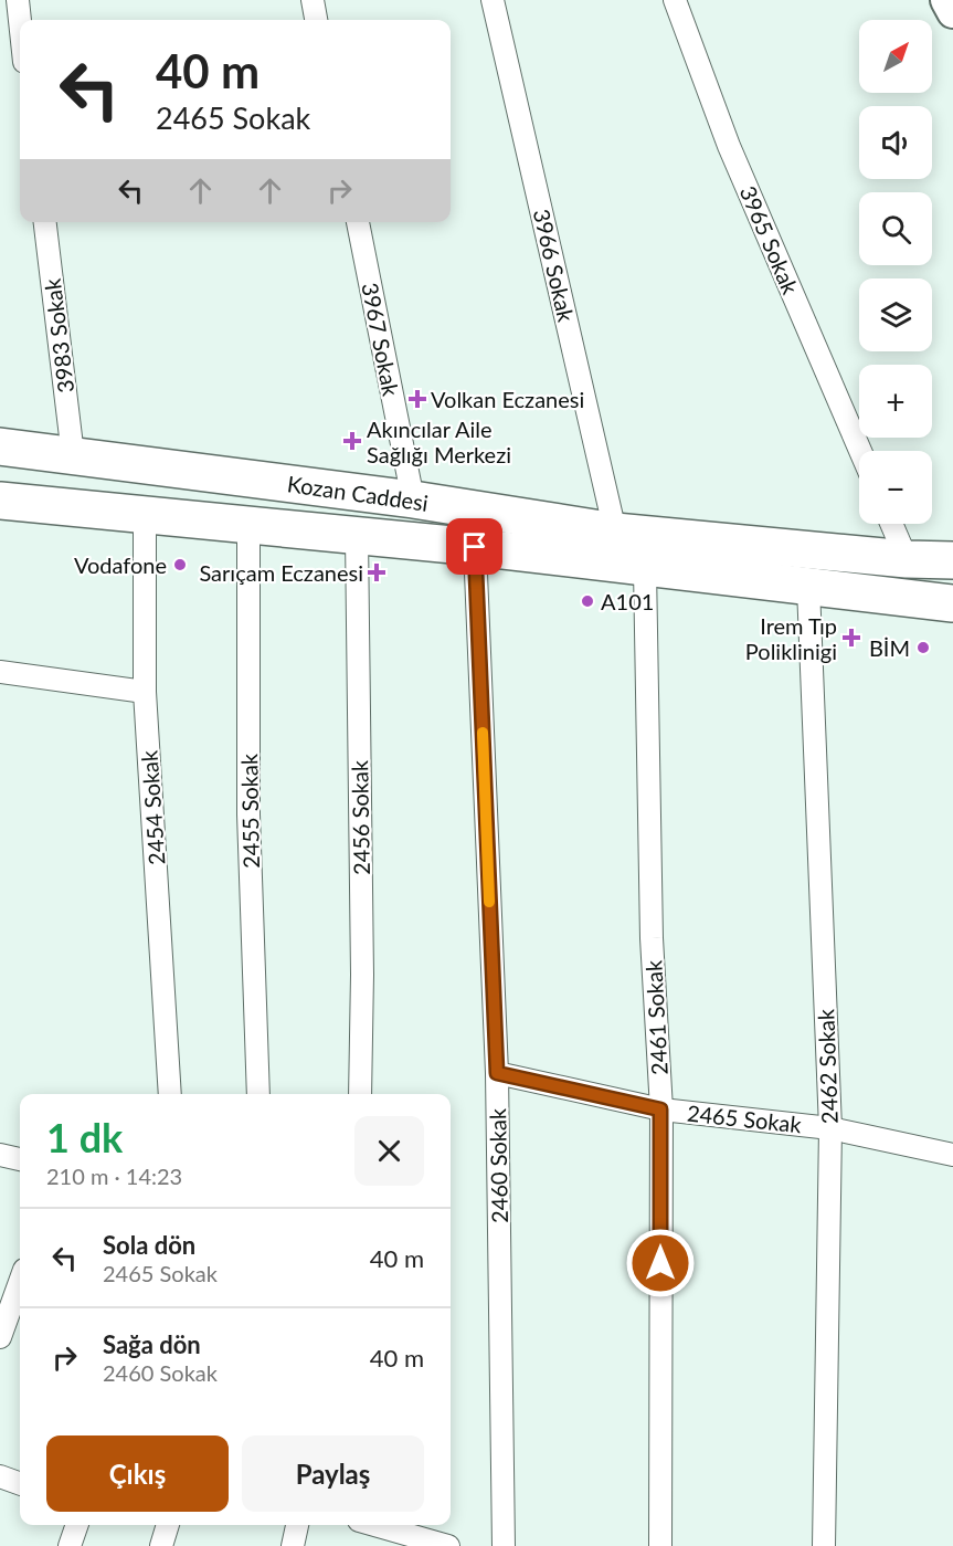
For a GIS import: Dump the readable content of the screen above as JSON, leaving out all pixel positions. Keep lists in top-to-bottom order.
{
  "streets": {
    "highway": ["Kozan Caddesi"],
    "street": [
      "3965 Sokak",
      "3966 Sokak",
      "3983 Sokak",
      "3967 Sokak",
      "2454 Sokak",
      "2455 Sokak",
      "2456 Sokak",
      "2461 Sokak",
      "2462 Sokak",
      "2465 Sokak",
      "2460 Sokak"
    ]
  },
  "crossings": [
    ["3966 Sokak", "Kozan Caddesi"],
    ["3983 Sokak", "Kozan Caddesi"],
    ["3967 Sokak", "Kozan Caddesi"],
    ["Kozan Caddesi", "2454 Sokak"],
    ["Kozan Caddesi", "2455 Sokak"],
    ["Kozan Caddesi", "2456 Sokak"],
    ["Kozan Caddesi", "2461 Sokak"],
    ["Kozan Caddesi", "2462 Sokak"],
    ["Kozan Caddesi", "2460 Sokak"],
    ["2461 Sokak", "2465 Sokak"],
    ["2462 Sokak", "2465 Sokak"],
    ["2465 Sokak", "2460 Sokak"]
  ],
  "places": {
    "health": [
      "Volkan Eczanesi",
      "Akıncılar Aile Sağlığı Merkezi",
      "Sarıçam Eczanesi",
      "Irem Tıp Poliklinigi"
    ],
    "other": ["Vodafone", "A101", "BİM"]
  },
  "north": "top right",
  "page": {
    "map_buttons": ["+", "−"],
    "turn": ["40 m", "2465 Sokak"],
    "heading": ["1 dk", "210 m · 14:23"],
    "list": [
      {
        "name": "Sola dön",
        "note": "2465 Sokak",
        "value": "40 m"
      },
      {
        "name": "Sağa dön",
        "note": "2460 Sokak",
        "value": "40 m"
      }
    ],
    "buttons": ["Çıkış", "Paylaş"]
  }
}
